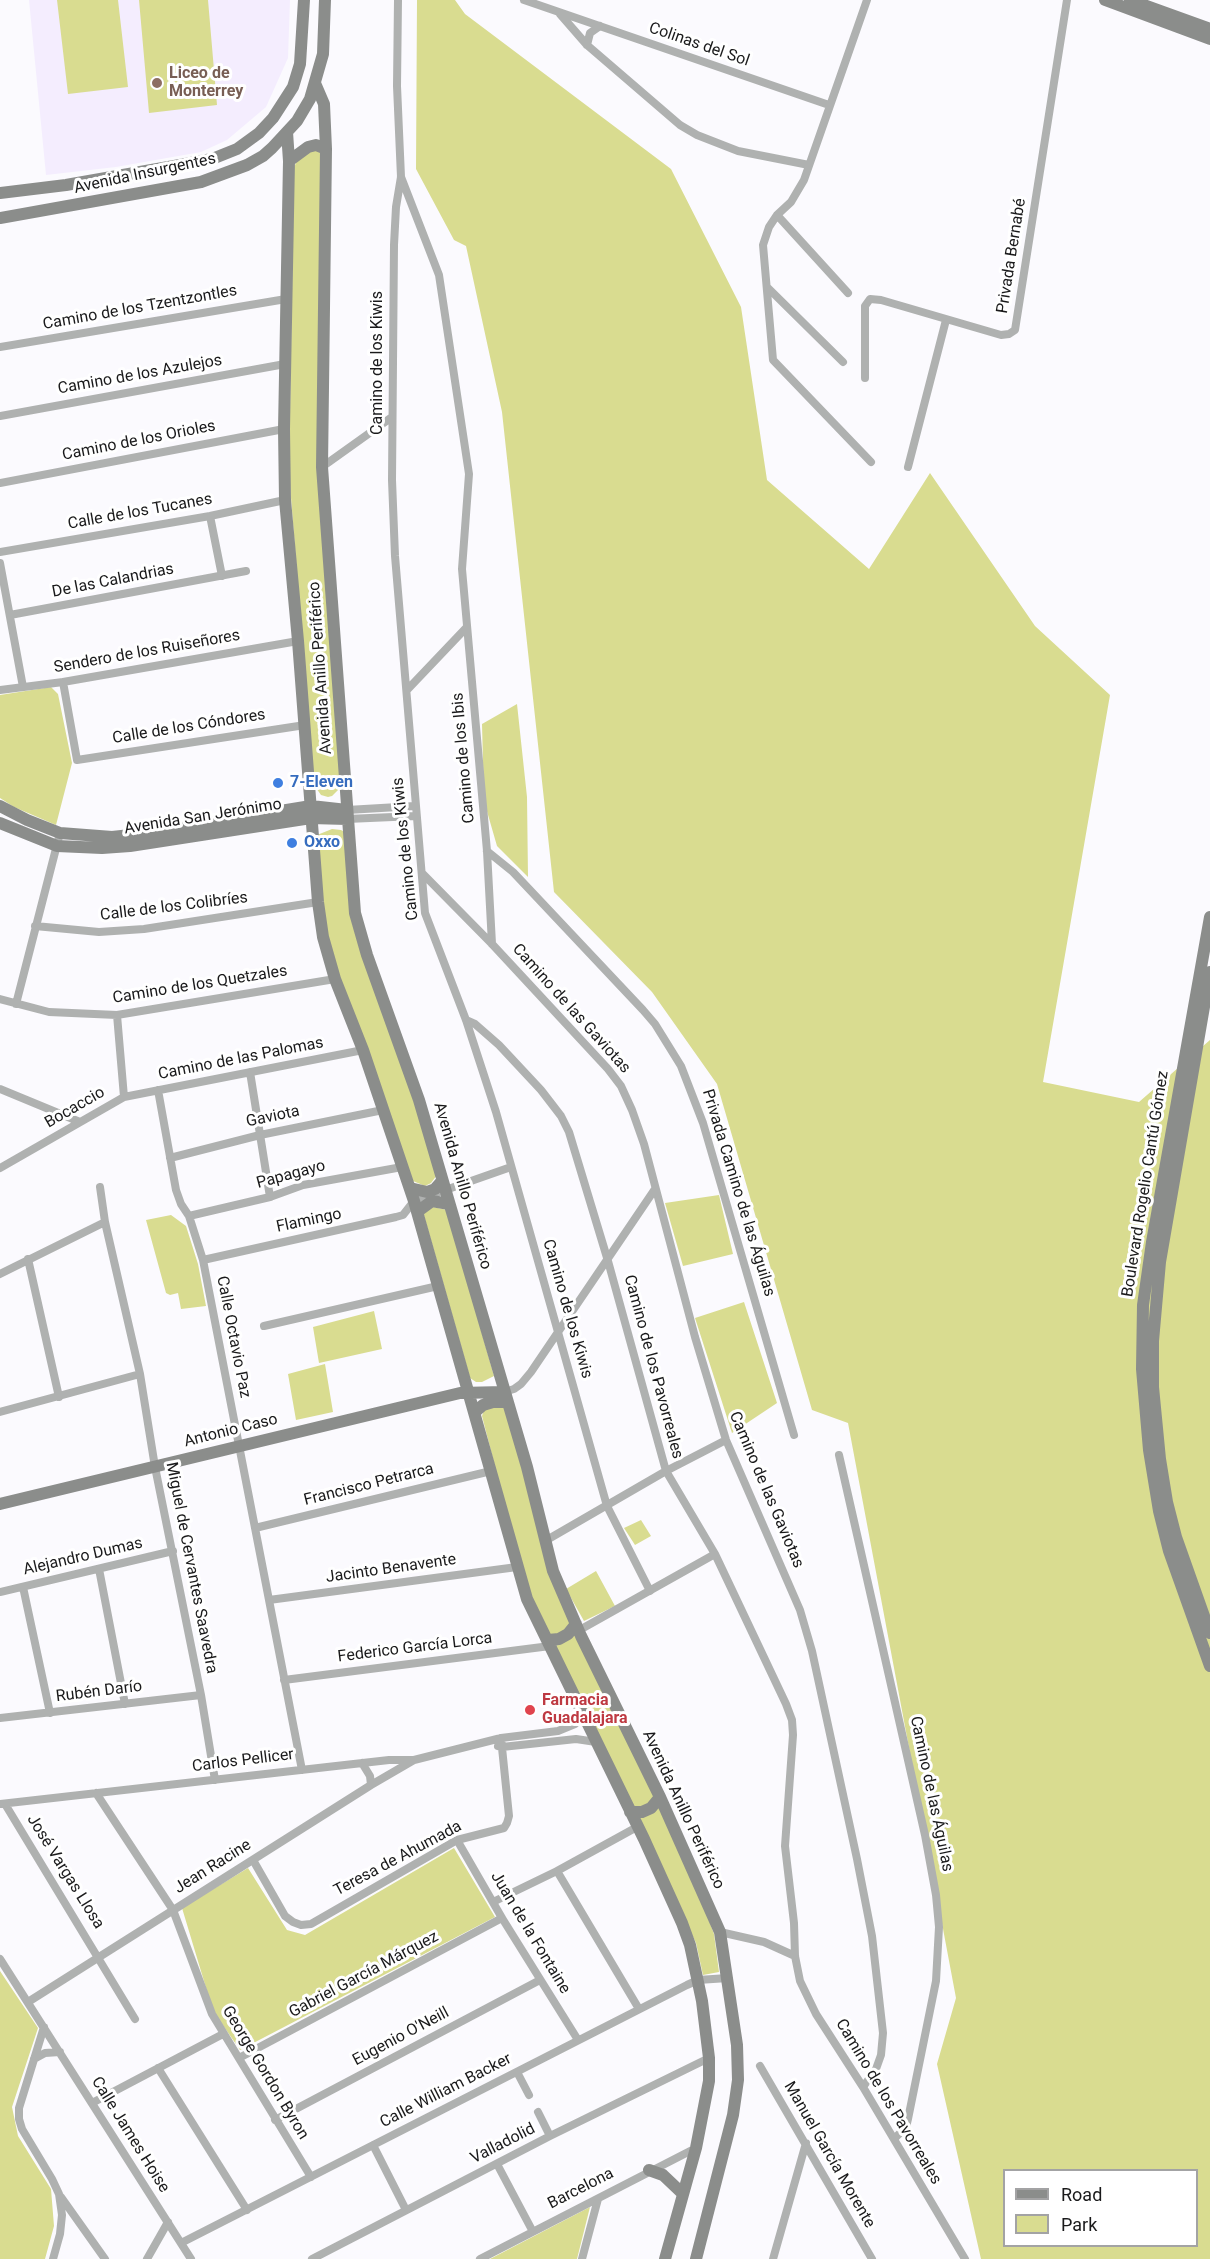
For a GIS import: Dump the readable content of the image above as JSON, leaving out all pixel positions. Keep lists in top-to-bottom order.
{
  "streets": {
    "street": [
      "Colinas del Sol",
      "Avenida Insurgentes",
      "Privada Bernabé",
      "Camino de los Tzentzontles",
      "Camino de los Kiwis",
      "Camino de los Azulejos",
      "Camino de los Orioles",
      "Calle de los Tucanes",
      "De las Calandrias",
      "Sendero de los Ruiseñores",
      "Avenida Anillo Periférico",
      "Calle de los Cóndores",
      "Camino de los Ibis",
      "Avenida San Jerónimo",
      "Calle de los Colibríes",
      "Camino de los Quetzales",
      "Camino de las Gaviotas",
      "Camino de las Palomas",
      "Bocaccio",
      "Gaviota",
      "Papagayo",
      "Boulevard Rogelio Cantú Gómez",
      "Privada Camino de las Águilas",
      "Flamingo",
      "Calle Octavio Paz",
      "Camino de los Pavorreales",
      "Antonio Caso",
      "Francisco Petrarca",
      "Alejandro Dumas",
      "Miguel de Cervantes Saavedra",
      "Jacinto Benavente",
      "Federico García Lorca",
      "Rubén Darío",
      "Carlos Pellicer",
      "Camino de las Águilas",
      "Teresa de Ahumada",
      "Jean Racine",
      "José Vargas Llosa",
      "Juan de la Fontaine",
      "Gabriel García Márquez",
      "Eugenio O'Neill",
      "George Gordon Byron",
      "Calle William Backer",
      "Calle James Hoise",
      "Valladolid",
      "Manuel García Morente",
      "Barcelona"
    ]
  },
  "crossings": [
    ["Avenida Insurgentes", "Avenida Anillo Periférico"],
    ["Camino de los Tzentzontles", "Avenida Anillo Periférico"],
    ["Camino de los Kiwis", "Camino de los Ibis"],
    ["Camino de los Kiwis", "Avenida San Jerónimo"],
    ["Camino de los Kiwis", "Camino de las Gaviotas"],
    ["Camino de los Kiwis", "Flamingo"],
    ["Camino de los Kiwis", "Camino de los Pavorreales"],
    ["Camino de los Azulejos", "Avenida Anillo Periférico"],
    ["Camino de los Orioles", "Avenida Anillo Periférico"],
    ["Calle de los Tucanes", "Avenida Anillo Periférico"],
    ["Sendero de los Ruiseñores", "Avenida Anillo Periférico"],
    ["Sendero de los Ruiseñores", "Calle de los Cóndores"],
    ["Avenida Anillo Periférico", "Calle de los Cóndores"],
    ["Avenida Anillo Periférico", "Avenida San Jerónimo"],
    ["Avenida Anillo Periférico", "Calle de los Colibríes"],
    ["Avenida Anillo Periférico", "Camino de los Quetzales"],
    ["Avenida Anillo Periférico", "Camino de las Palomas"],
    ["Avenida Anillo Periférico", "Gaviota"],
    ["Avenida Anillo Periférico", "Papagayo"],
    ["Avenida Anillo Periférico", "Flamingo"],
    ["Avenida Anillo Periférico", "Antonio Caso"],
    ["Avenida Anillo Periférico", "Francisco Petrarca"],
    ["Avenida Anillo Periférico", "Jacinto Benavente"],
    ["Avenida Anillo Periférico", "Federico García Lorca"],
    ["Avenida Anillo Periférico", "Carlos Pellicer"],
    ["Avenida Anillo Periférico", "Calle William Backer"],
    ["Avenida Anillo Periférico", "Valladolid"],
    ["Avenida Anillo Periférico", "Barcelona"],
    ["Camino de los Ibis", "Camino de las Gaviotas"],
    ["Camino de los Ibis", "Privada Camino de las Águilas"],
    ["Camino de los Quetzales", "Bocaccio"],
    ["Camino de las Gaviotas", "Camino de los Pavorreales"],
    ["Camino de las Palomas", "Bocaccio"],
    ["Camino de las Palomas", "Calle Octavio Paz"],
    ["Gaviota", "Calle Octavio Paz"],
    ["Papagayo", "Calle Octavio Paz"],
    ["Flamingo", "Calle Octavio Paz"],
    ["Calle Octavio Paz", "Antonio Caso"],
    ["Calle Octavio Paz", "Francisco Petrarca"],
    ["Calle Octavio Paz", "Jacinto Benavente"],
    ["Calle Octavio Paz", "Federico García Lorca"],
    ["Calle Octavio Paz", "Carlos Pellicer"],
    ["Camino de los Pavorreales", "Camino de las Águilas"],
    ["Antonio Caso", "Miguel de Cervantes Saavedra"],
    ["Alejandro Dumas", "Miguel de Cervantes Saavedra"],
    ["Miguel de Cervantes Saavedra", "Rubén Darío"],
    ["Miguel de Cervantes Saavedra", "Carlos Pellicer"],
    ["Carlos Pellicer", "Teresa de Ahumada"],
    ["Carlos Pellicer", "Jean Racine"],
    ["Carlos Pellicer", "José Vargas Llosa"],
    ["Carlos Pellicer", "George Gordon Byron"],
    ["Teresa de Ahumada", "Jean Racine"],
    ["Teresa de Ahumada", "Juan de la Fontaine"],
    ["Jean Racine", "José Vargas Llosa"],
    ["Jean Racine", "George Gordon Byron"],
    ["Jean Racine", "Calle James Hoise"],
    ["Juan de la Fontaine", "Gabriel García Márquez"],
    ["Juan de la Fontaine", "Eugenio O'Neill"],
    ["Juan de la Fontaine", "Calle William Backer"],
    ["Gabriel García Márquez", "George Gordon Byron"],
    ["Eugenio O'Neill", "George Gordon Byron"],
    ["George Gordon Byron", "Calle William Backer"],
    ["Calle William Backer", "Calle James Hoise"]
  ],
  "places": [
    "Liceo de Monterrey",
    "7-Eleven",
    "Oxxo",
    "Farmacia Guadalajara"
  ],
  "legend": ["Road", "Park"]
}
